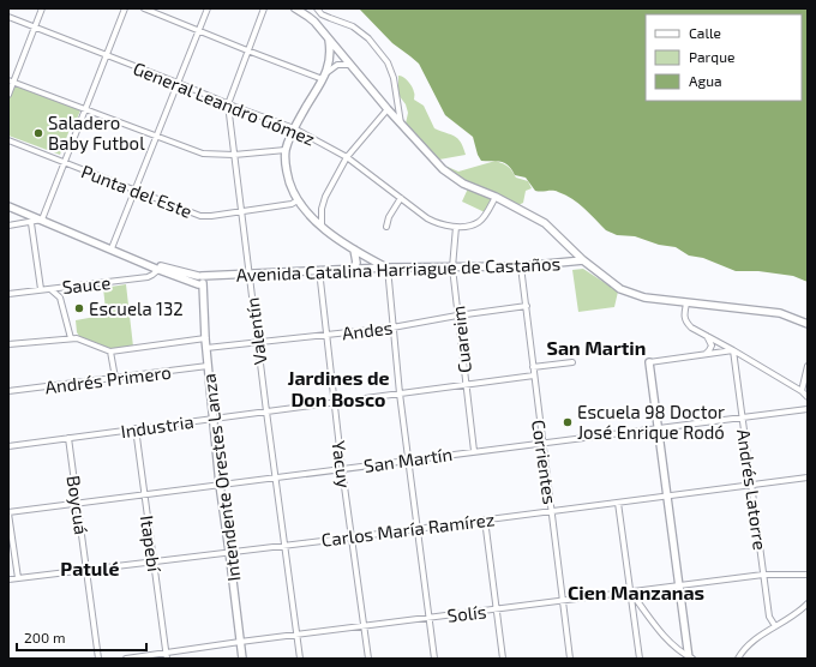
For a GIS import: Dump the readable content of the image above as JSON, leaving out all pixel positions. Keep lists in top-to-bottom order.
{
  "streets": {
    "street": [
      "General Leandro Gómez",
      "Punta del Este",
      "Avenida Catalina Harriague de Castaños",
      "Sauce",
      "Andes",
      "Valentín",
      "Cuareim",
      "Andrés Primero",
      "Industria",
      "San Martín",
      "Corrientes",
      "Yacuy",
      "Intendente Orestes Lanza",
      "Andrés Latorre",
      "Boycuá",
      "Carlos María Ramírez",
      "Itapebí",
      "Solís"
    ]
  },
  "crossings": [
    ["General Leandro Gómez", "Valentín"],
    ["General Leandro Gómez", "Cuareim"],
    ["Punta del Este", "Valentín"],
    ["Avenida Catalina Harriague de Castaños", "Sauce"],
    ["Avenida Catalina Harriague de Castaños", "Valentín"],
    ["Avenida Catalina Harriague de Castaños", "Cuareim"],
    ["Avenida Catalina Harriague de Castaños", "Corrientes"],
    ["Avenida Catalina Harriague de Castaños", "Yacuy"],
    ["Avenida Catalina Harriague de Castaños", "Intendente Orestes Lanza"],
    ["Andes", "Valentín"],
    ["Andes", "Cuareim"],
    ["Andes", "Corrientes"],
    ["Andes", "Yacuy"],
    ["Andes", "Intendente Orestes Lanza"],
    ["Valentín", "Industria"],
    ["Valentín", "San Martín"],
    ["Valentín", "Carlos María Ramírez"],
    ["Valentín", "Solís"],
    ["Cuareim", "Industria"],
    ["Cuareim", "San Martín"],
    ["Andrés Primero", "Intendente Orestes Lanza"],
    ["Industria", "Corrientes"],
    ["Industria", "Yacuy"],
    ["Industria", "Intendente Orestes Lanza"],
    ["Industria", "Boycuá"],
    ["Industria", "Itapebí"],
    ["San Martín", "Corrientes"],
    ["San Martín", "Yacuy"],
    ["San Martín", "Intendente Orestes Lanza"],
    ["San Martín", "Andrés Latorre"],
    ["San Martín", "Boycuá"],
    ["San Martín", "Itapebí"],
    ["Corrientes", "Carlos María Ramírez"],
    ["Corrientes", "Solís"],
    ["Yacuy", "Carlos María Ramírez"],
    ["Yacuy", "Solís"],
    ["Intendente Orestes Lanza", "Carlos María Ramírez"],
    ["Intendente Orestes Lanza", "Solís"],
    ["Andrés Latorre", "Carlos María Ramírez"],
    ["Andrés Latorre", "Solís"],
    ["Boycuá", "Carlos María Ramírez"],
    ["Carlos María Ramírez", "Itapebí"],
    ["Itapebí", "Solís"]
  ],
  "districts": [
    "San Martin",
    "Jardines de Don Bosco",
    "Patulé",
    "Cien Manzanas"
  ],
  "places": ["Saladero Baby Futbol", "Escuela 132", "Escuela 98 Doctor José Enrique Rodó"],
  "legend": ["Calle", "Parque", "Agua"],
  "scale_bar": "200 m"
}
